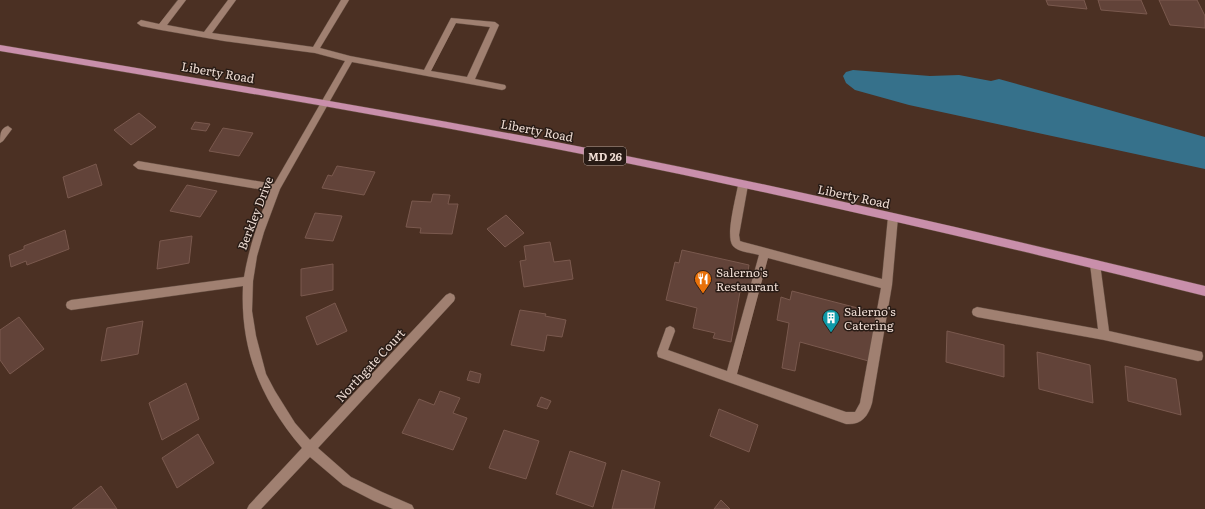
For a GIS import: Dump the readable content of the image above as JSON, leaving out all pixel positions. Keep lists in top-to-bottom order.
{
  "streets": {
    "main road": ["Liberty Road", "MD 26"],
    "street": ["Berkley Drive", "Northgate Court"]
  },
  "crossings": [
    ["Liberty Road", "Berkley Drive"],
    ["Berkley Drive", "Northgate Court"]
  ],
  "places": {
    "restaurant": ["Salerno's Restaurant"],
    "building": ["Salerno's Catering"]
  }
}
